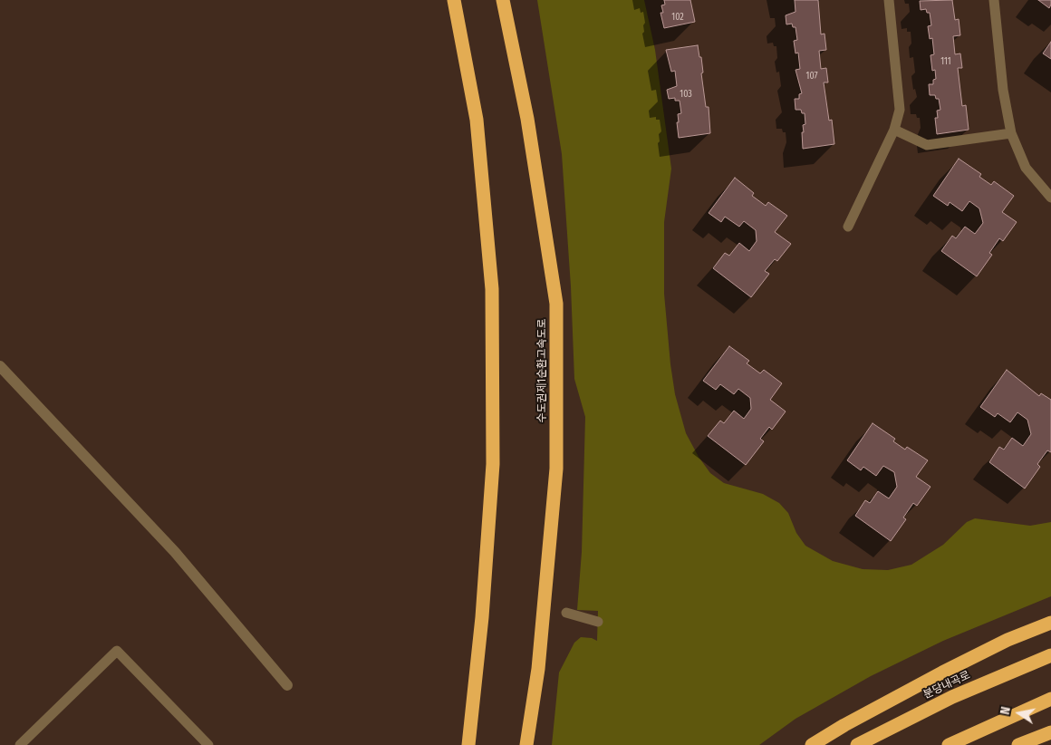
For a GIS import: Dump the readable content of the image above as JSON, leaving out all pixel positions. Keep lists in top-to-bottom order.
{
  "streets": {
    "highway": ["수도권제1순환고속도로", "분당내곡로"]
  },
  "house_numbers": [
    "102",
    "111",
    "107",
    "103"
  ],
  "north": "left"
}
